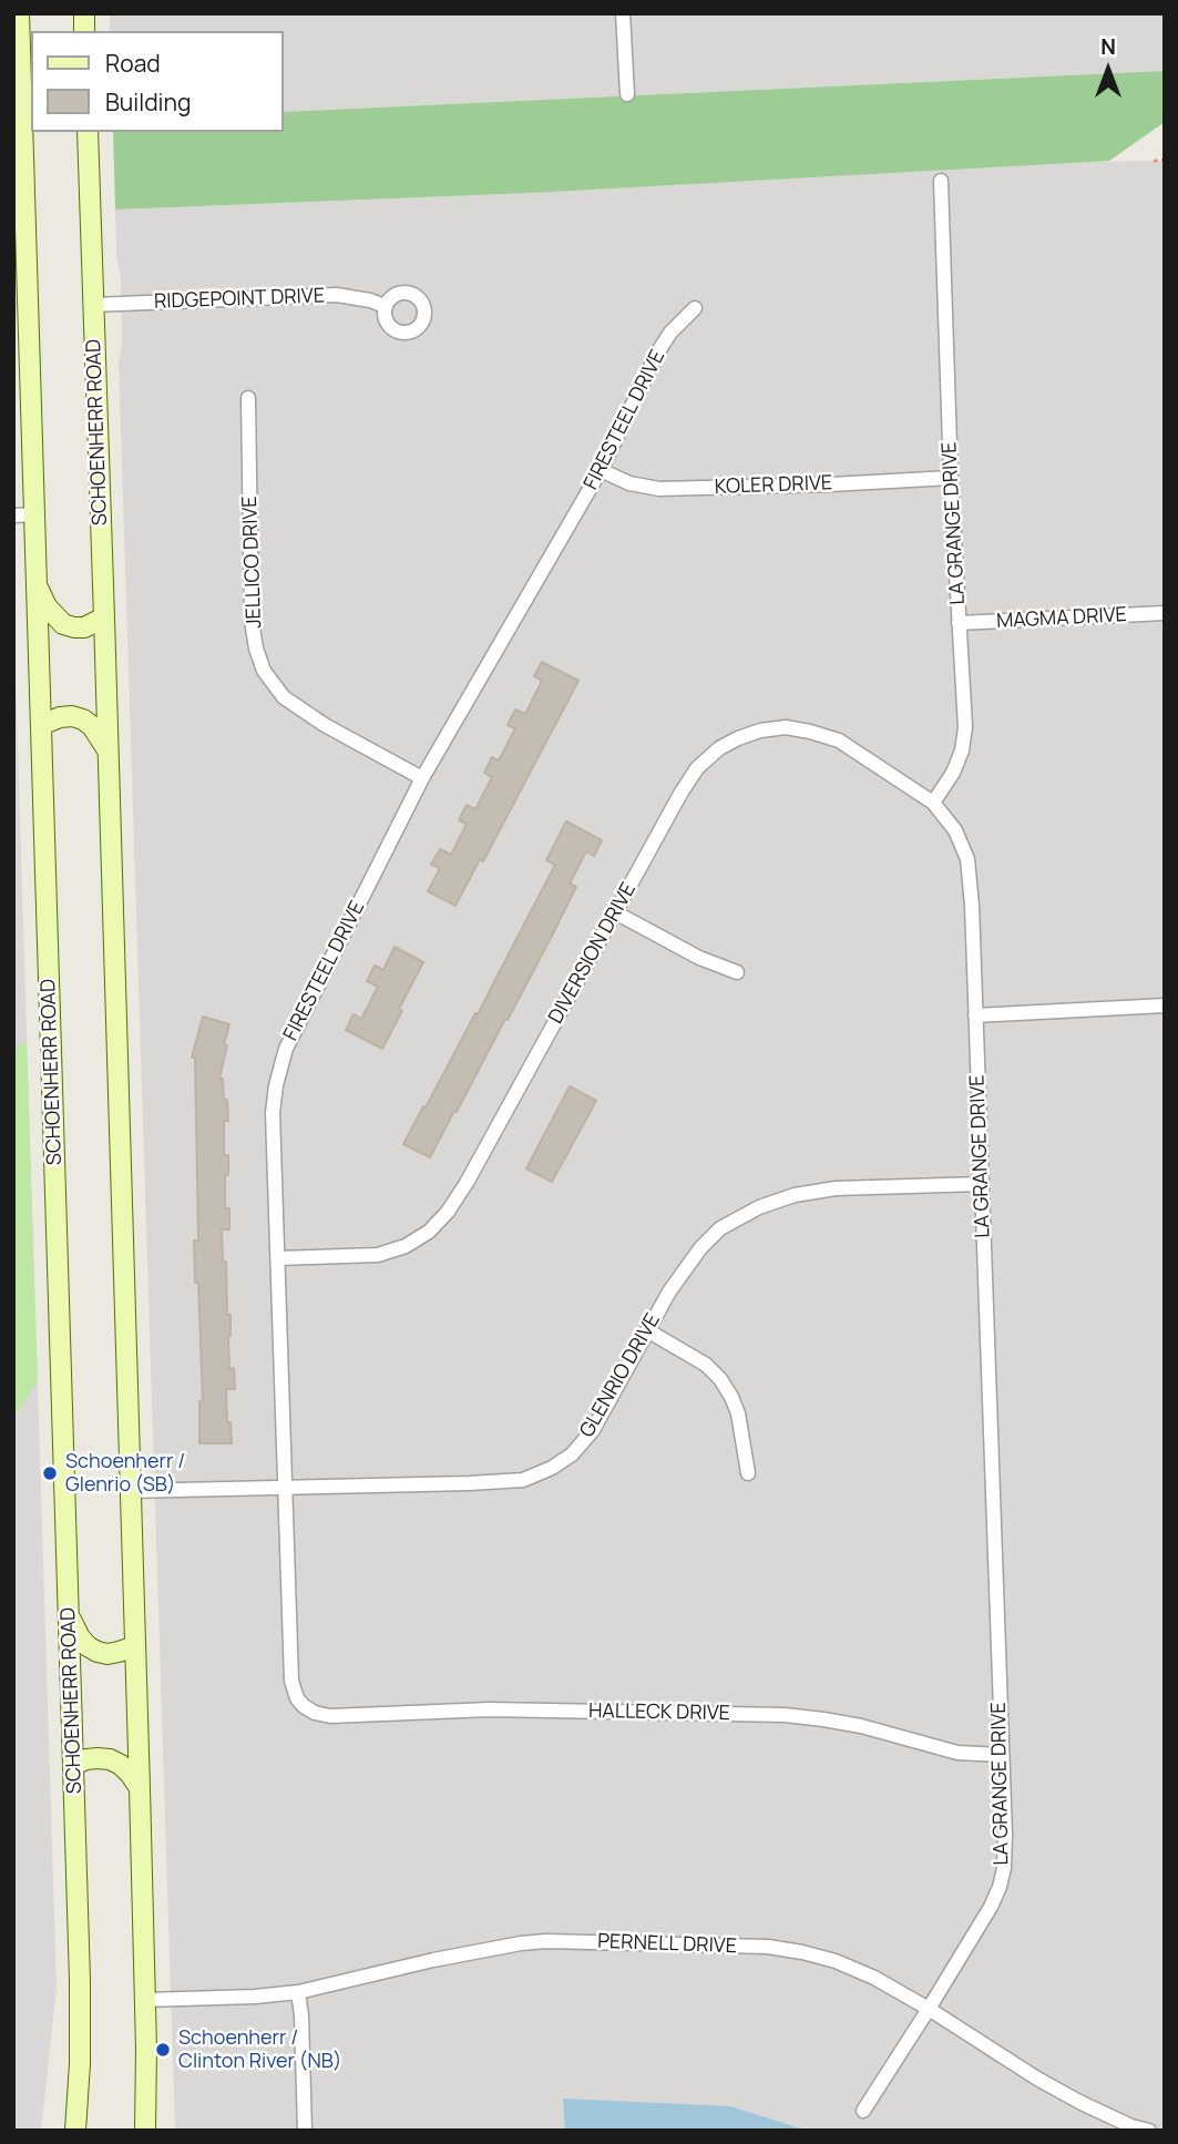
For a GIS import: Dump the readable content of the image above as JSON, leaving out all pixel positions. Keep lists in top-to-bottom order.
{
  "streets": {
    "main road": ["SCHOENHERR ROAD"],
    "street": [
      "RIDGEPOINT DRIVE",
      "FIRESTEEL DRIVE",
      "KOLER DRIVE",
      "LA GRANGE DRIVE",
      "JELLICO DRIVE",
      "MAGMA DRIVE",
      "DIVERSION DRIVE",
      "GLENRIO DRIVE",
      "HALLECK DRIVE",
      "PERNELL DRIVE"
    ]
  },
  "crossings": [
    ["RIDGEPOINT DRIVE", "SCHOENHERR ROAD"],
    ["FIRESTEEL DRIVE", "KOLER DRIVE"],
    ["FIRESTEEL DRIVE", "JELLICO DRIVE"],
    ["FIRESTEEL DRIVE", "DIVERSION DRIVE"],
    ["FIRESTEEL DRIVE", "GLENRIO DRIVE"],
    ["FIRESTEEL DRIVE", "HALLECK DRIVE"],
    ["SCHOENHERR ROAD", "GLENRIO DRIVE"],
    ["SCHOENHERR ROAD", "PERNELL DRIVE"],
    ["KOLER DRIVE", "LA GRANGE DRIVE"],
    ["LA GRANGE DRIVE", "MAGMA DRIVE"],
    ["LA GRANGE DRIVE", "DIVERSION DRIVE"],
    ["LA GRANGE DRIVE", "GLENRIO DRIVE"],
    ["LA GRANGE DRIVE", "HALLECK DRIVE"],
    ["LA GRANGE DRIVE", "PERNELL DRIVE"]
  ],
  "places": ["Schoenherr / Glenrio (SB)", "Schoenherr / Clinton River (NB)"],
  "legend": ["Road", "Building"],
  "north": "top"
}
